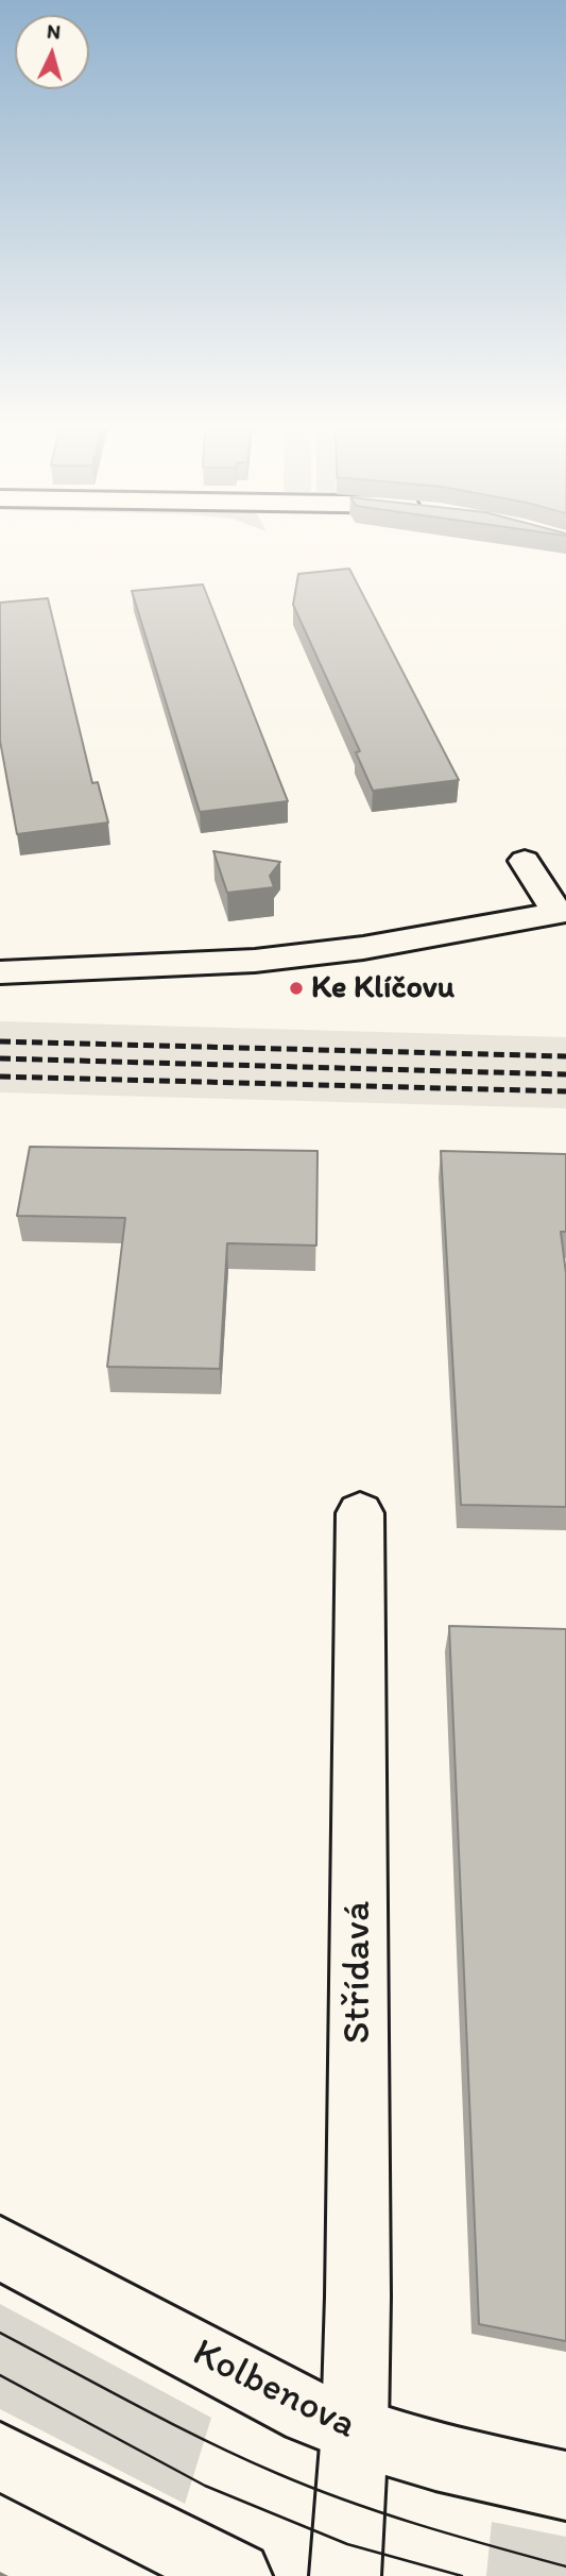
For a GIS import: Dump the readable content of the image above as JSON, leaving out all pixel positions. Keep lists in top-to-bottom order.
{
  "streets": {
    "street": ["Střídavá", "Kolbenova"]
  },
  "crossings": [
    ["Střídavá", "Kolbenova"]
  ],
  "places": ["Ke Klíčovu"],
  "north": "top"
}
